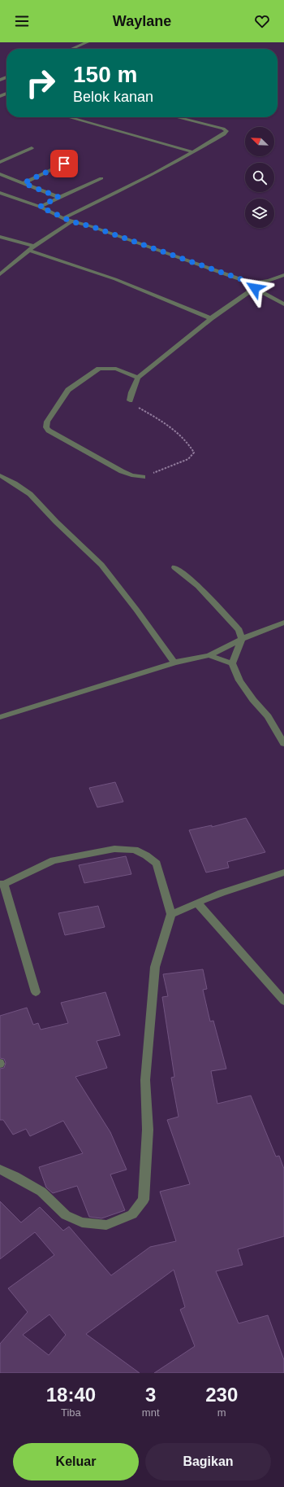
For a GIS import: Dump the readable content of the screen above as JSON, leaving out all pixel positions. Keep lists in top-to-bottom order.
{
  "north": "top left",
  "page": {
    "header": "Waylane",
    "turn": ["150 m", "Belok kanan"],
    "eta": [
      "18:40",
      "Tiba",
      "3",
      "mnt",
      "230",
      "m"
    ],
    "buttons": ["Keluar", "Bagikan"]
  }
}
